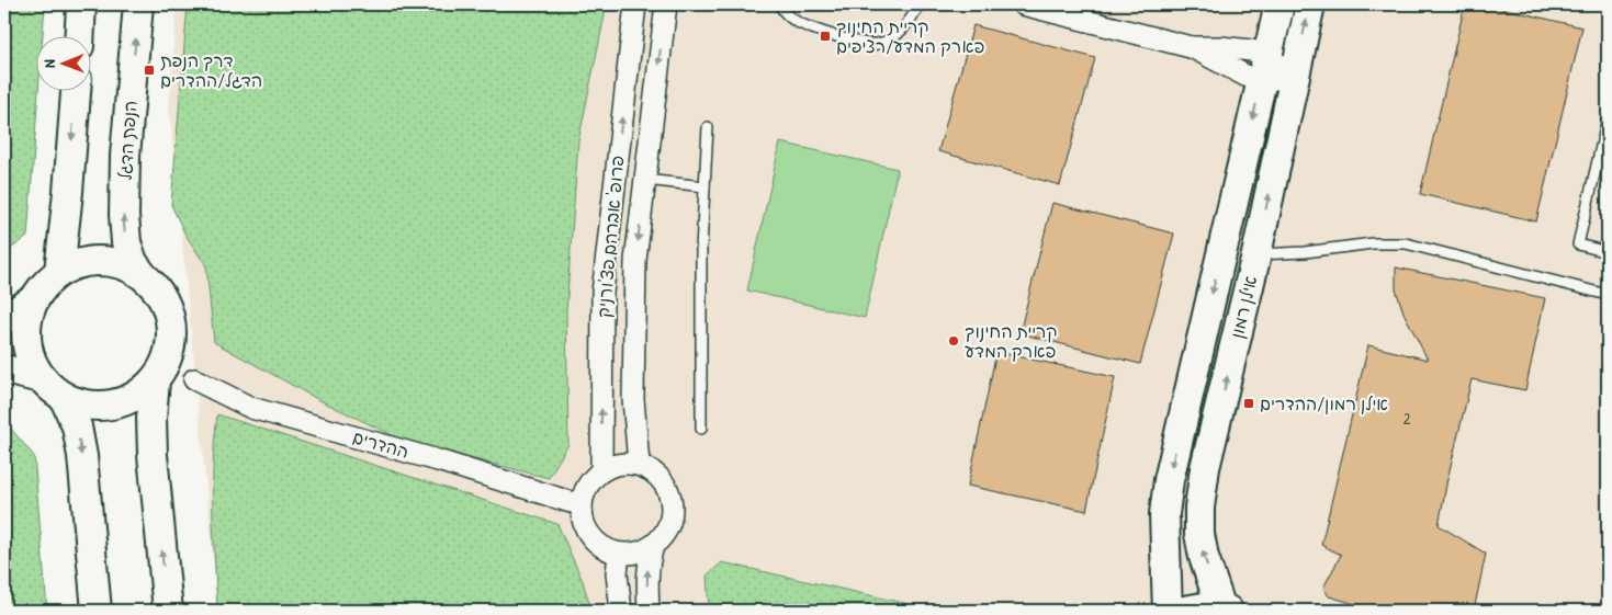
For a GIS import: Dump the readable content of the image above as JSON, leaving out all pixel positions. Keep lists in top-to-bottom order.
{
  "streets": {
    "main road": ["הנפת הדגל", "אילן רמון"],
    "street": ["פרופ' אברהם פצ'ורניק", "ההדרים"]
  },
  "places": {
    "transit": ["קריית החינוך פארק המדע/רציפים", "דרך הנפת הדגל/ההדרים", "אילן רמון/ההדרים"],
    "other": ["קריית החינוך פארק המדע"]
  },
  "house_numbers": ["2"],
  "north": "left"
}
